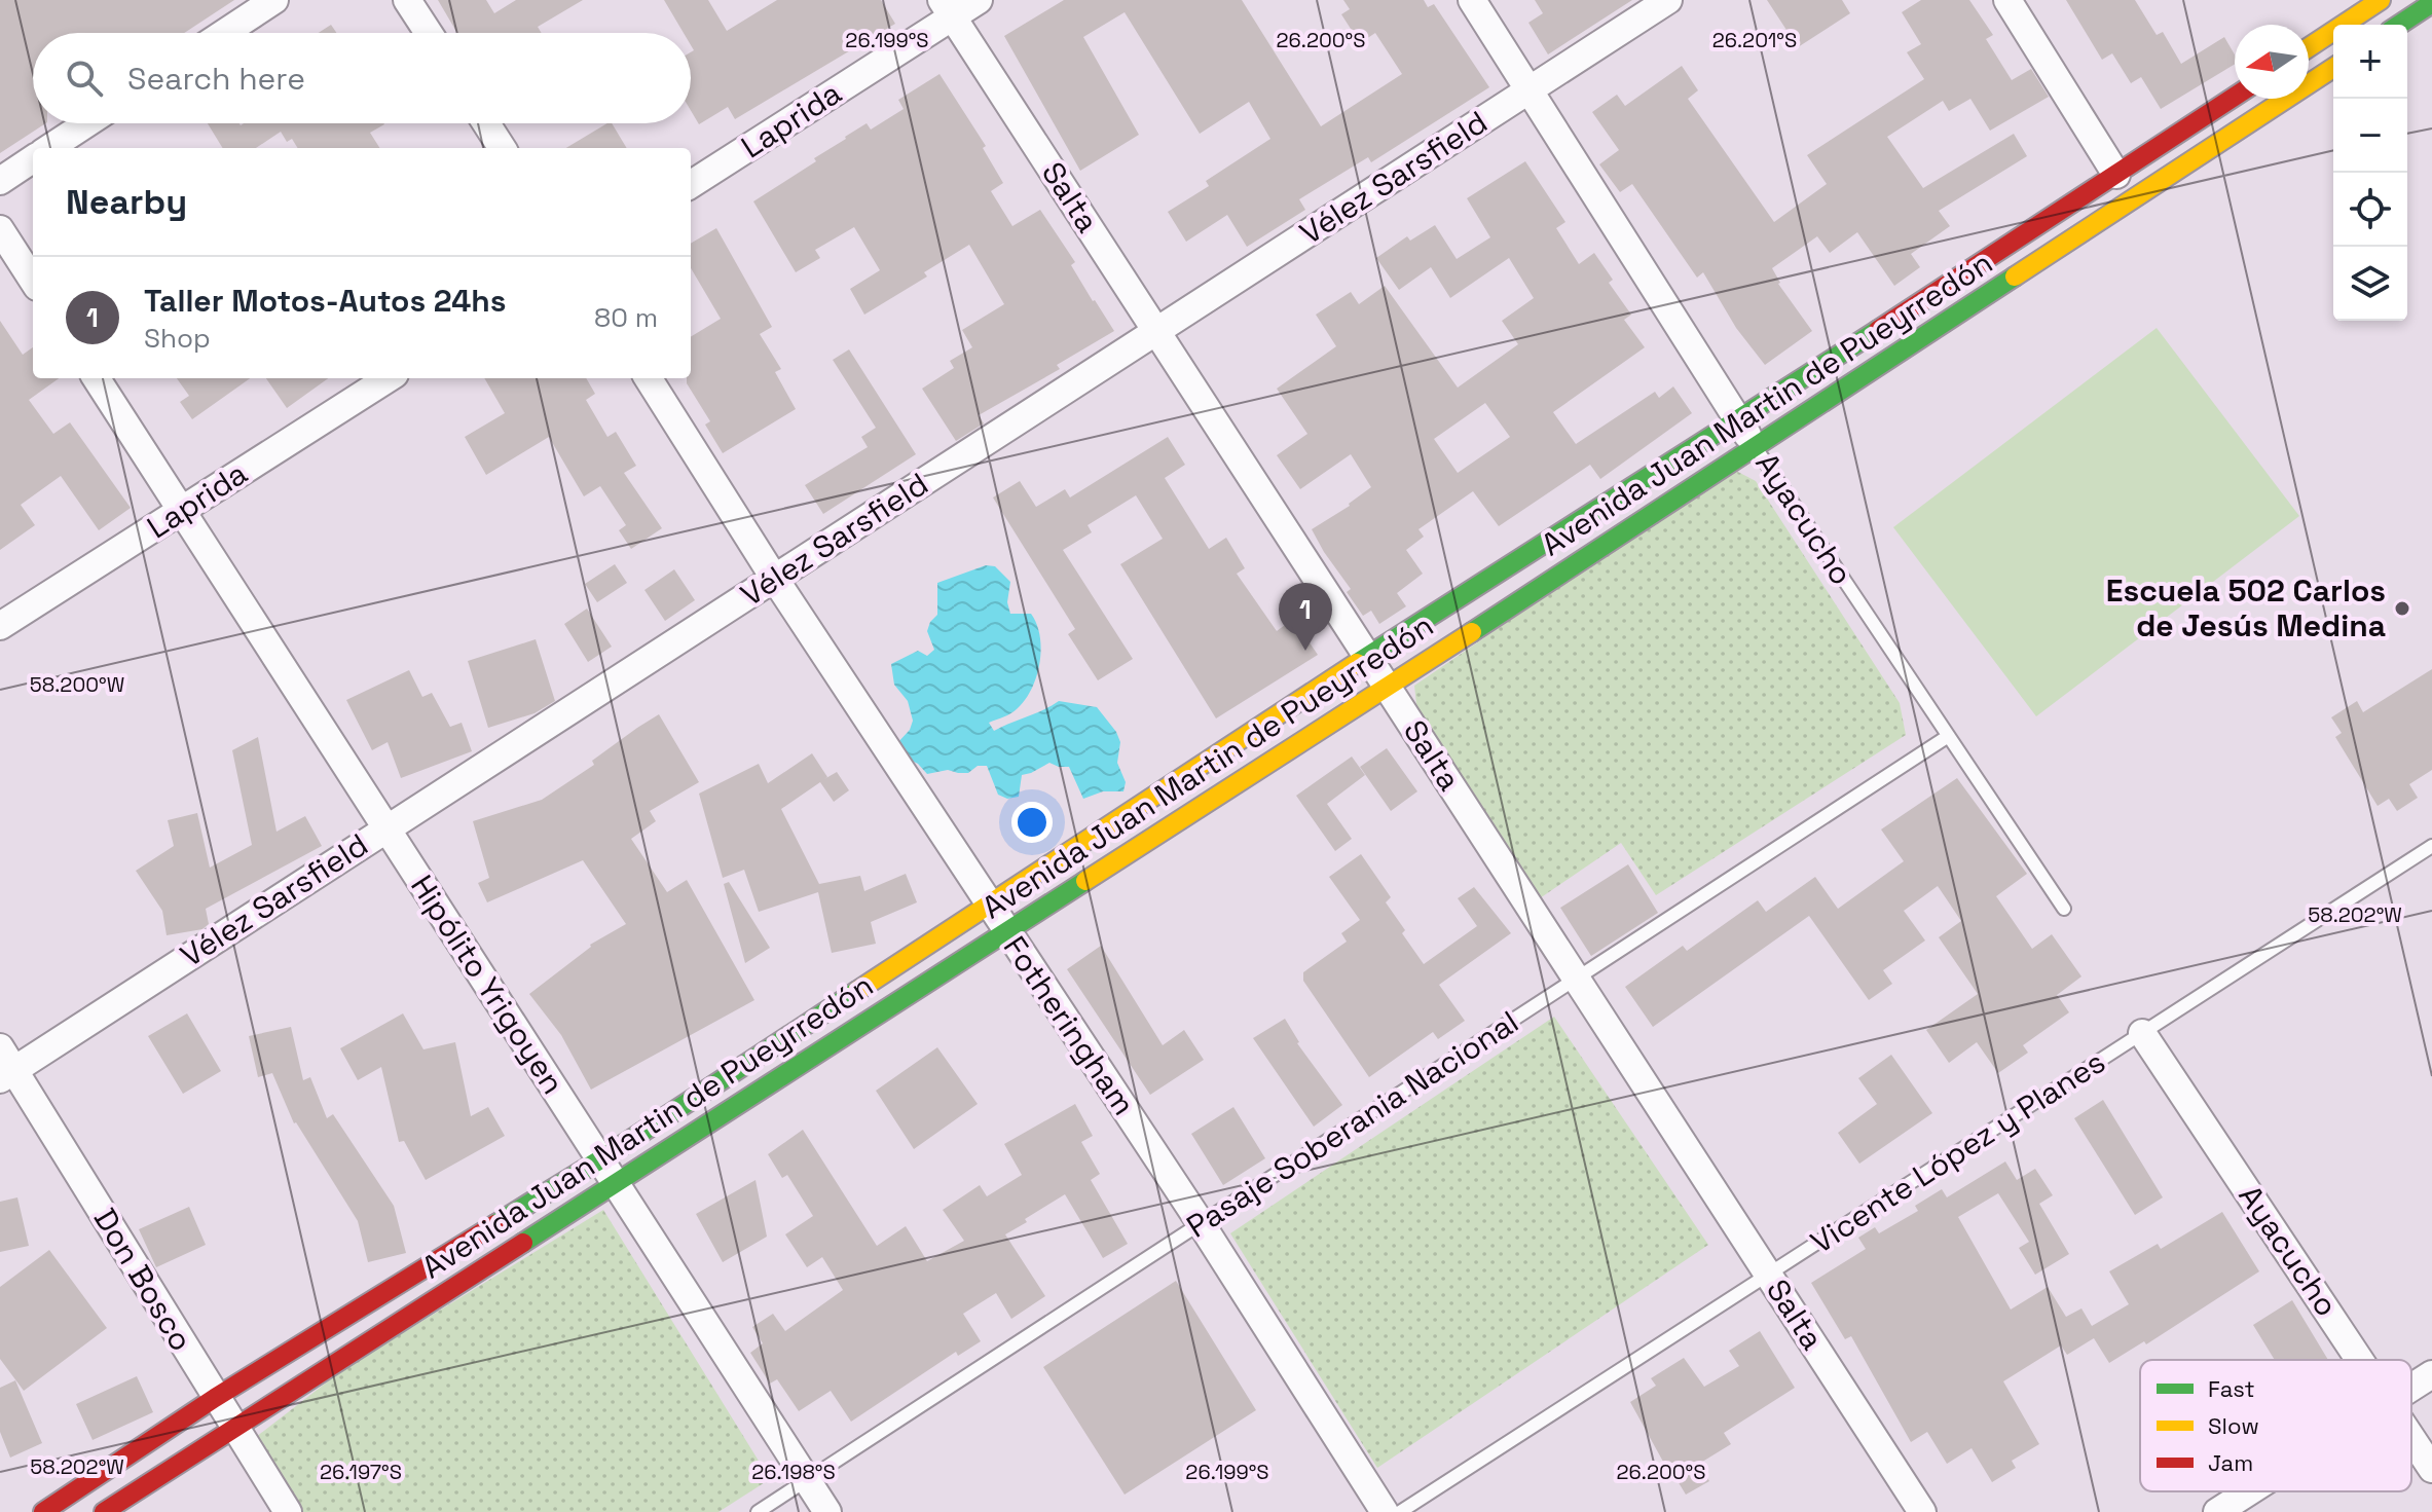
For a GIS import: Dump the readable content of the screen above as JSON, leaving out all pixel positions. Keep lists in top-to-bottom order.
{
  "streets": {
    "main road": ["Avenida Juan Martin de Pueyrredón"],
    "street": [
      "Laprida",
      "Vélez Sarsfield",
      "Salta",
      "Ayacucho",
      "Hipólito Yrigoyen",
      "Fotheringham",
      "Don Bosco"
    ],
    "lane": ["Pasaje Soberania Nacional", "Vicente López y Planes"]
  },
  "crossings": [
    ["Laprida", "Salta"],
    ["Laprida", "Hipólito Yrigoyen"],
    ["Vélez Sarsfield", "Salta"],
    ["Vélez Sarsfield", "Ayacucho"],
    ["Vélez Sarsfield", "Hipólito Yrigoyen"],
    ["Vélez Sarsfield", "Fotheringham"],
    ["Vélez Sarsfield", "Don Bosco"],
    ["Salta", "Avenida Juan Martin de Pueyrredón"],
    ["Salta", "Pasaje Soberania Nacional"],
    ["Salta", "Vicente López y Planes"],
    ["Avenida Juan Martin de Pueyrredón", "Ayacucho"],
    ["Avenida Juan Martin de Pueyrredón", "Hipólito Yrigoyen"],
    ["Avenida Juan Martin de Pueyrredón", "Fotheringham"],
    ["Avenida Juan Martin de Pueyrredón", "Don Bosco"],
    ["Ayacucho", "Pasaje Soberania Nacional"],
    ["Ayacucho", "Vicente López y Planes"],
    ["Hipólito Yrigoyen", "Pasaje Soberania Nacional"],
    ["Fotheringham", "Pasaje Soberania Nacional"]
  ],
  "places": ["Escuela 502 Carlos de Jesús Medina"],
  "legend": ["Fast", "Slow", "Jam"],
  "north": "left",
  "page": {
    "map_buttons": ["+", "−"],
    "search": "Search here",
    "heading": "Nearby",
    "list": [
      {
        "mark": "1",
        "name": "Taller Motos-Autos 24hs",
        "note": "Shop",
        "value": "80 m"
      }
    ],
    "pins": "1"
  },
  "coordinates": [
    "26.199°S",
    "26.200°S",
    "26.201°S",
    "58.200°W",
    "58.202°W",
    "26.197°S",
    "26.198°S"
  ]
}
